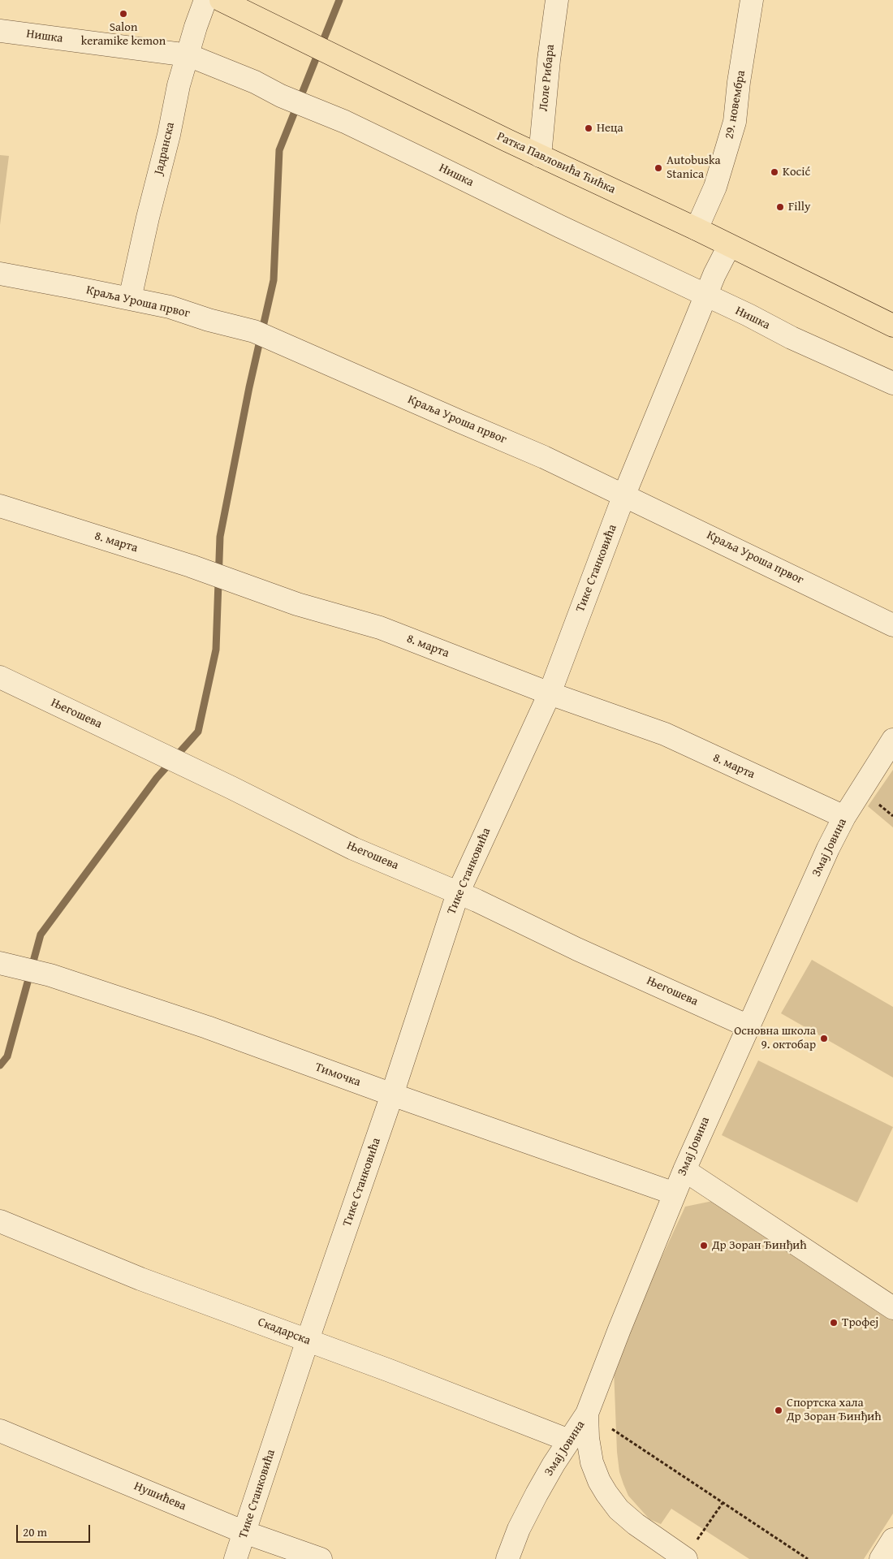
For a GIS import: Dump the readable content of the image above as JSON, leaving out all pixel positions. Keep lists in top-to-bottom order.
{
  "streets": {
    "main road": ["Ратка Павловића Ћићка"],
    "street": [
      "Нишка",
      "Лоле Рибара",
      "29. новембра",
      "Јадранска",
      "Краља Уроша првог",
      "8. марта",
      "Тике Станковића",
      "Његошева",
      "Змај Јовина",
      "Тимочка",
      "Скадарска",
      "Нушићева"
    ]
  },
  "crossings": [
    ["Нишка", "Јадранска"],
    ["Нишка", "Тике Станковића"],
    ["Лоле Рибара", "Ратка Павловића Ћићка"],
    ["29. новембра", "Ратка Павловића Ћићка"],
    ["Јадранска", "Краља Уроша првог"],
    ["Ратка Павловића Ћићка", "Тике Станковића"],
    ["Краља Уроша првог", "Тике Станковића"],
    ["8. марта", "Тике Станковића"],
    ["8. марта", "Змај Јовина"],
    ["Тике Станковића", "Његошева"],
    ["Тике Станковића", "Тимочка"],
    ["Тике Станковића", "Скадарска"],
    ["Тике Станковића", "Нушићева"],
    ["Његошева", "Змај Јовина"],
    ["Змај Јовина", "Тимочка"],
    ["Змај Јовина", "Скадарска"]
  ],
  "places": [
    "Salon keramike kemon",
    "Неца",
    "Autobuska Stanica",
    "Kocić",
    "Filly",
    "Основна школа 9. октобар",
    "Др Зоран Ђинђић",
    "Трофеј",
    "Спортска хала Др Зоран Ђинђић"
  ],
  "scale_bar": "20 m"
}
